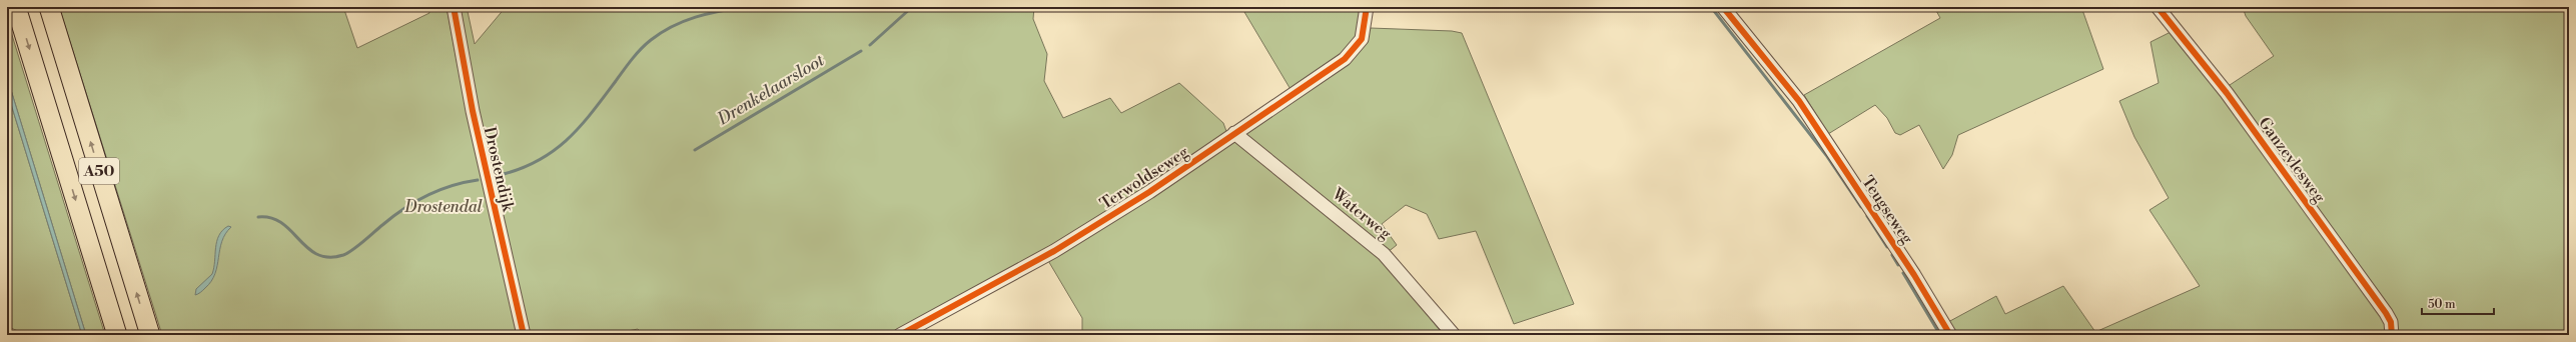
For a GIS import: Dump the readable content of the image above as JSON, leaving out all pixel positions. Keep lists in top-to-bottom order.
{
  "streets": {
    "highway": ["A50"],
    "street": [
      "Ganzevlesweg",
      "Drostendijk",
      "Terwoldseweg",
      "Teugseweg",
      "Waterweg"
    ]
  },
  "crossings": [
    ["Terwoldseweg", "Waterweg"]
  ],
  "water": ["Drenkelaarsloot"],
  "parks": ["Drostendal"],
  "scale_bar": "50 m"
}
